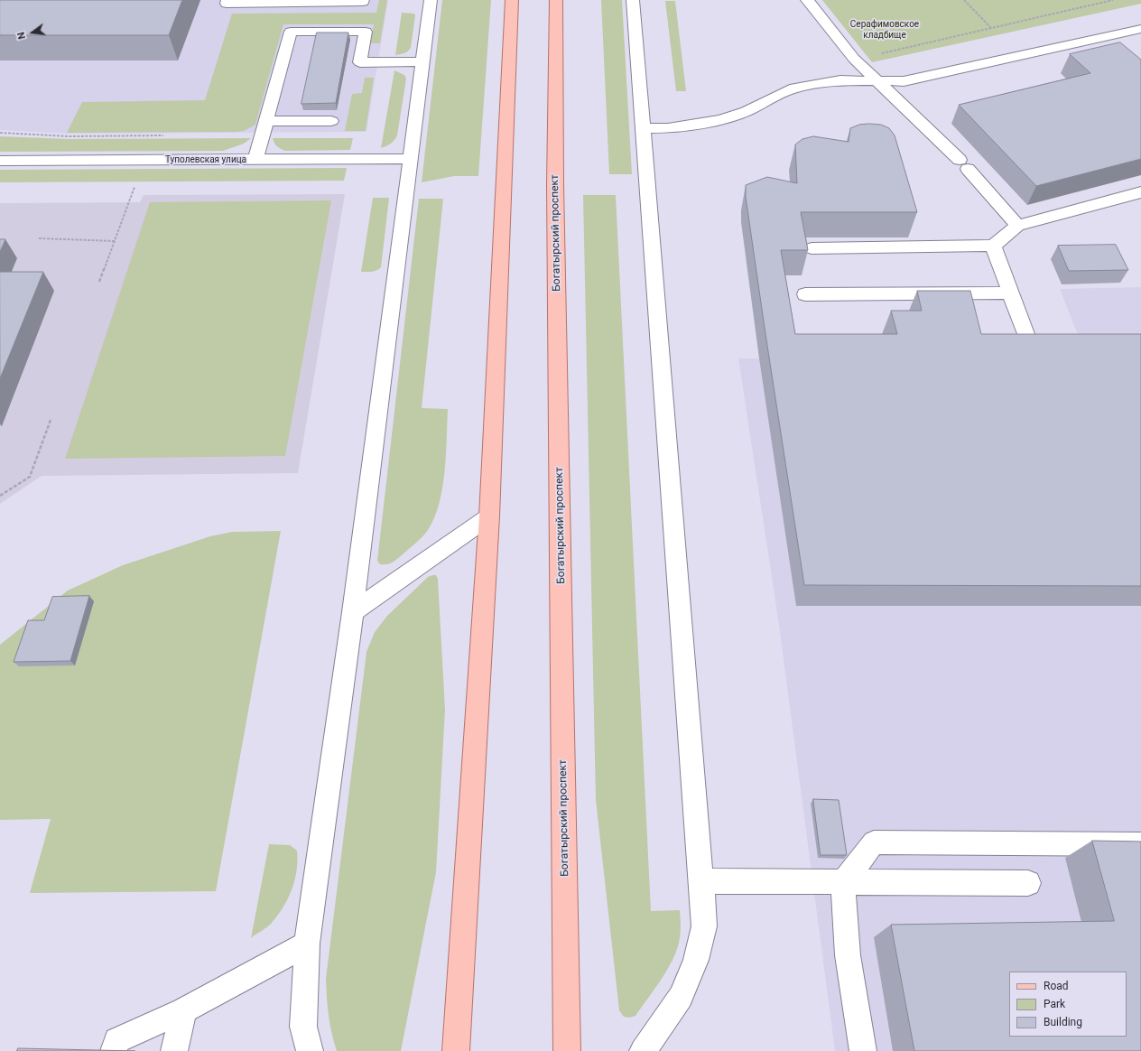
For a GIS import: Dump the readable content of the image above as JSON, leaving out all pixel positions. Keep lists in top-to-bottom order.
{
  "streets": {
    "main road": ["Богатырский проспект"],
    "street": ["Туполевская улица"]
  },
  "parks": ["Серафимовское кладбище"],
  "legend": ["Road", "Park", "Building"],
  "north": "left"
}
